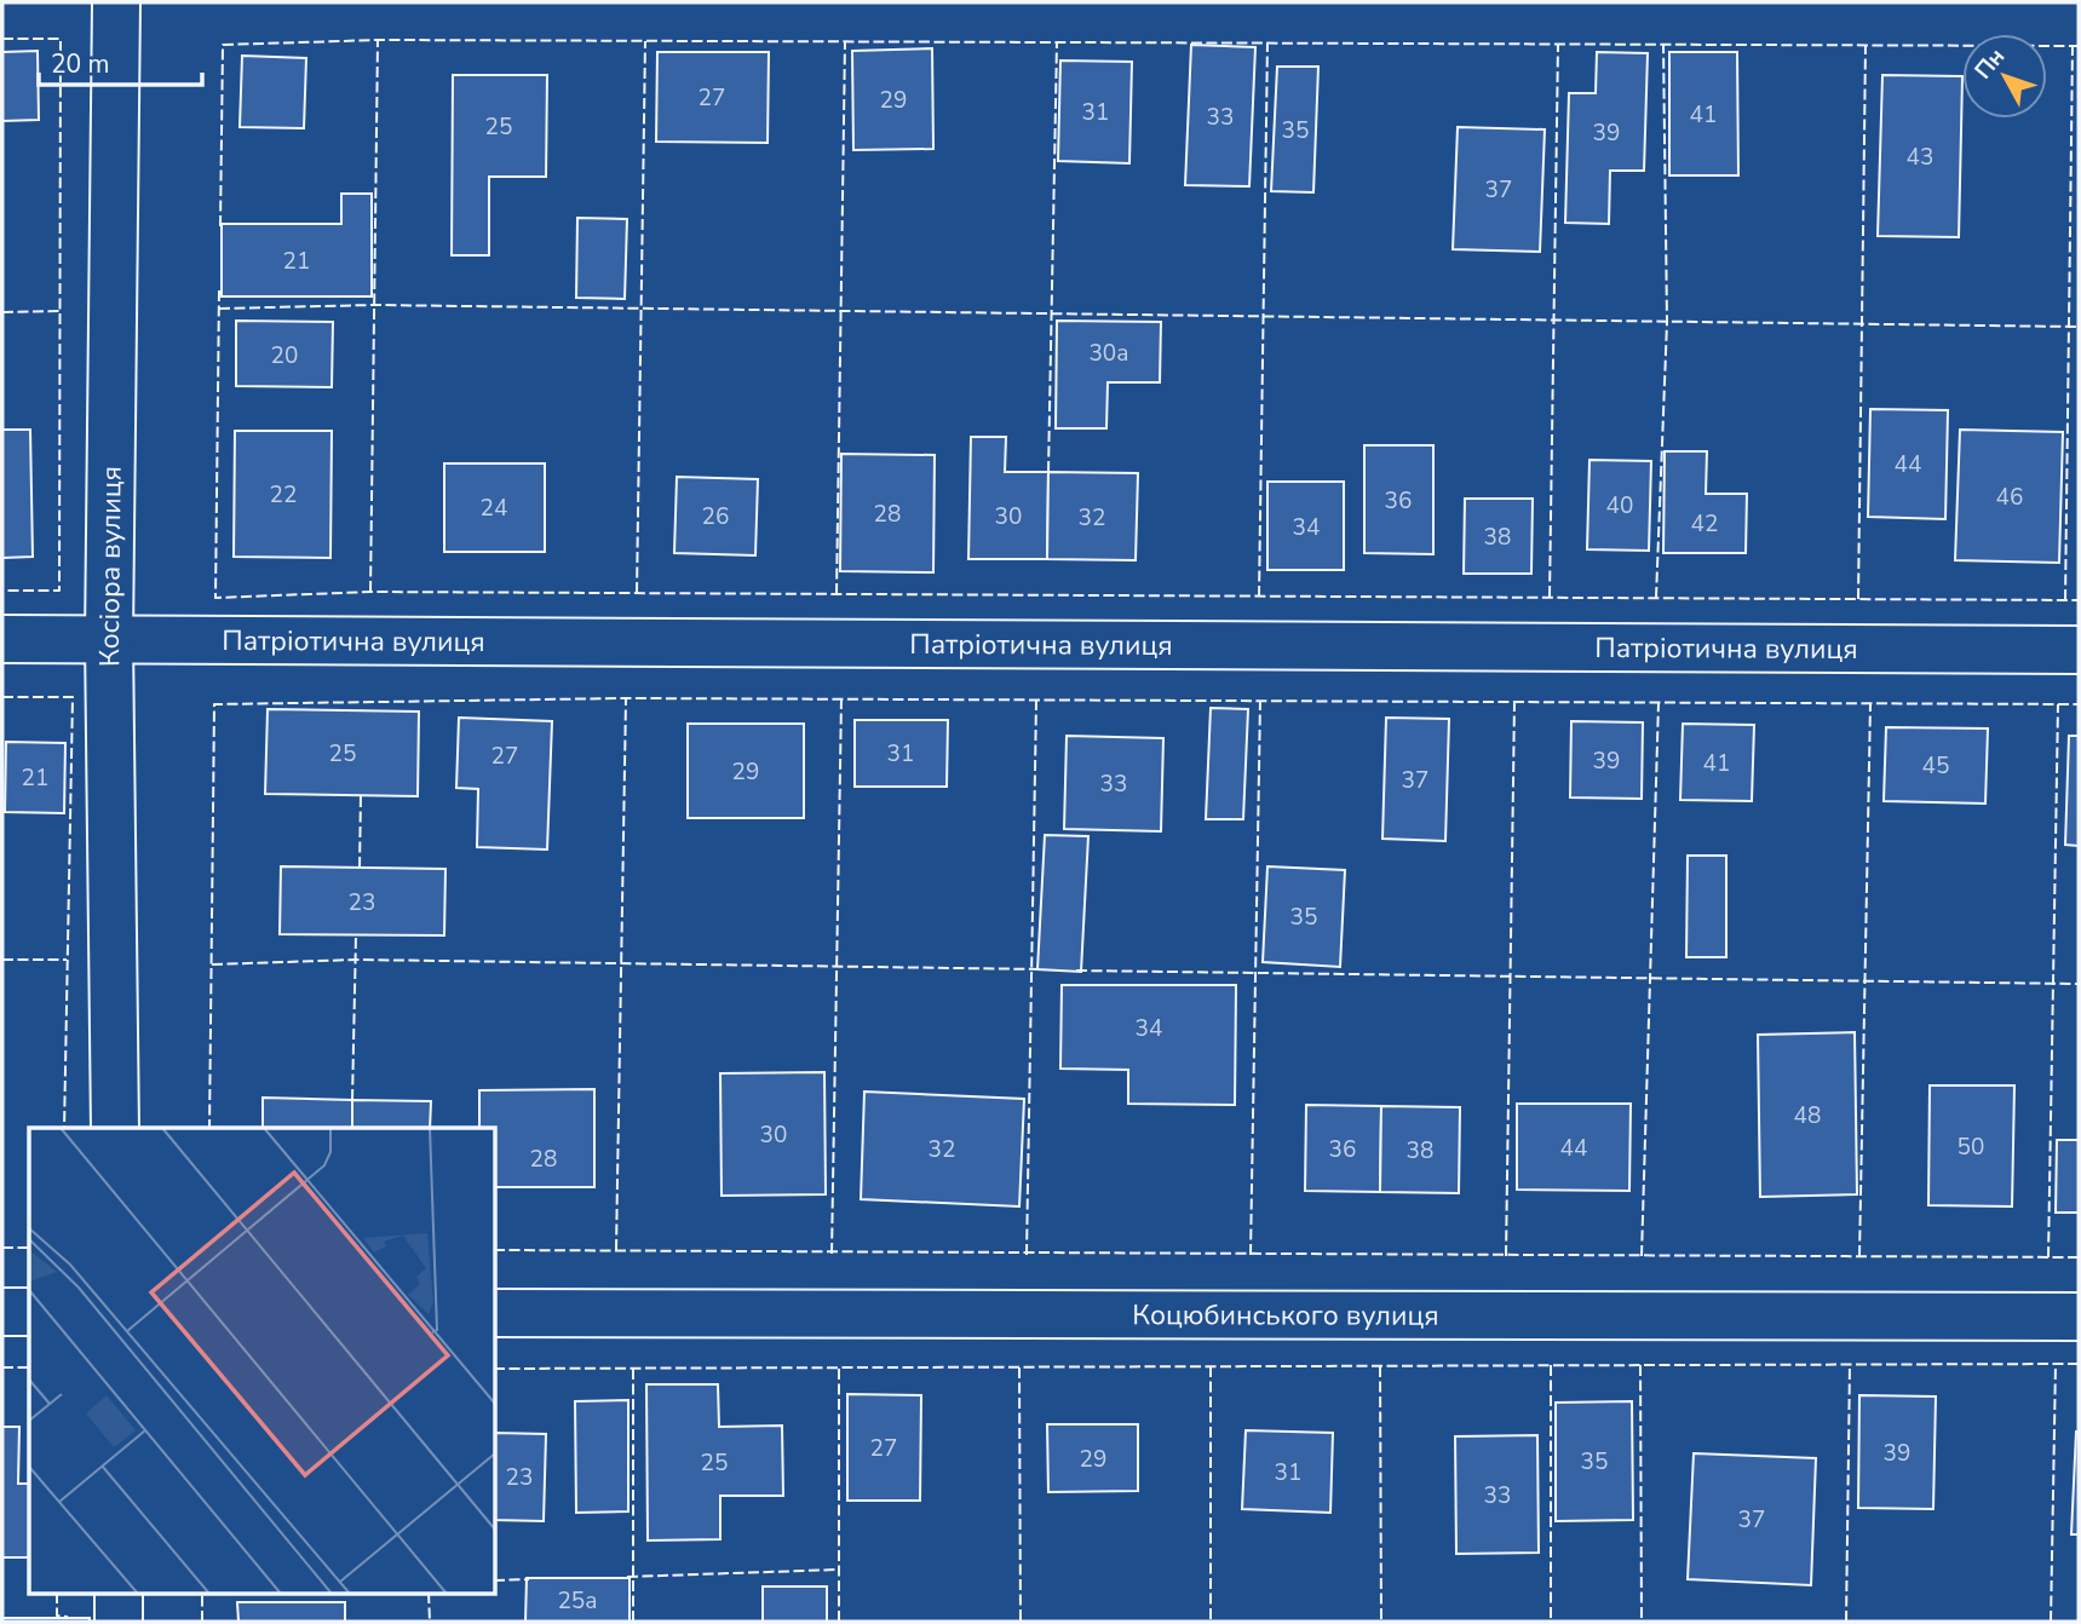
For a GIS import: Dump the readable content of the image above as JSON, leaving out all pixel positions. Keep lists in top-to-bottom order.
{
  "streets": {
    "street": ["Косіора вулиця", "Патріотична вулиця", "Коцюбинського вулиця"]
  },
  "crossings": [
    ["Косіора вулиця", "Патріотична вулиця"]
  ],
  "house_numbers": [
    "27",
    "29",
    "31",
    "41",
    "33",
    "25",
    "35",
    "39",
    "43",
    "37",
    "21",
    "30а",
    "20",
    "44",
    "22",
    "46",
    "36",
    "40",
    "24",
    "28",
    "26",
    "30",
    "32",
    "42",
    "34",
    "38",
    "25",
    "31",
    "27",
    "39",
    "41",
    "45",
    "29",
    "21",
    "37",
    "33",
    "23",
    "35",
    "34",
    "48",
    "30",
    "50",
    "44",
    "32",
    "36",
    "38",
    "28",
    "27",
    "39",
    "29",
    "35",
    "25",
    "31",
    "23",
    "33",
    "37",
    "25а"
  ],
  "scale_bar": "20 m",
  "north": "top left"
}
